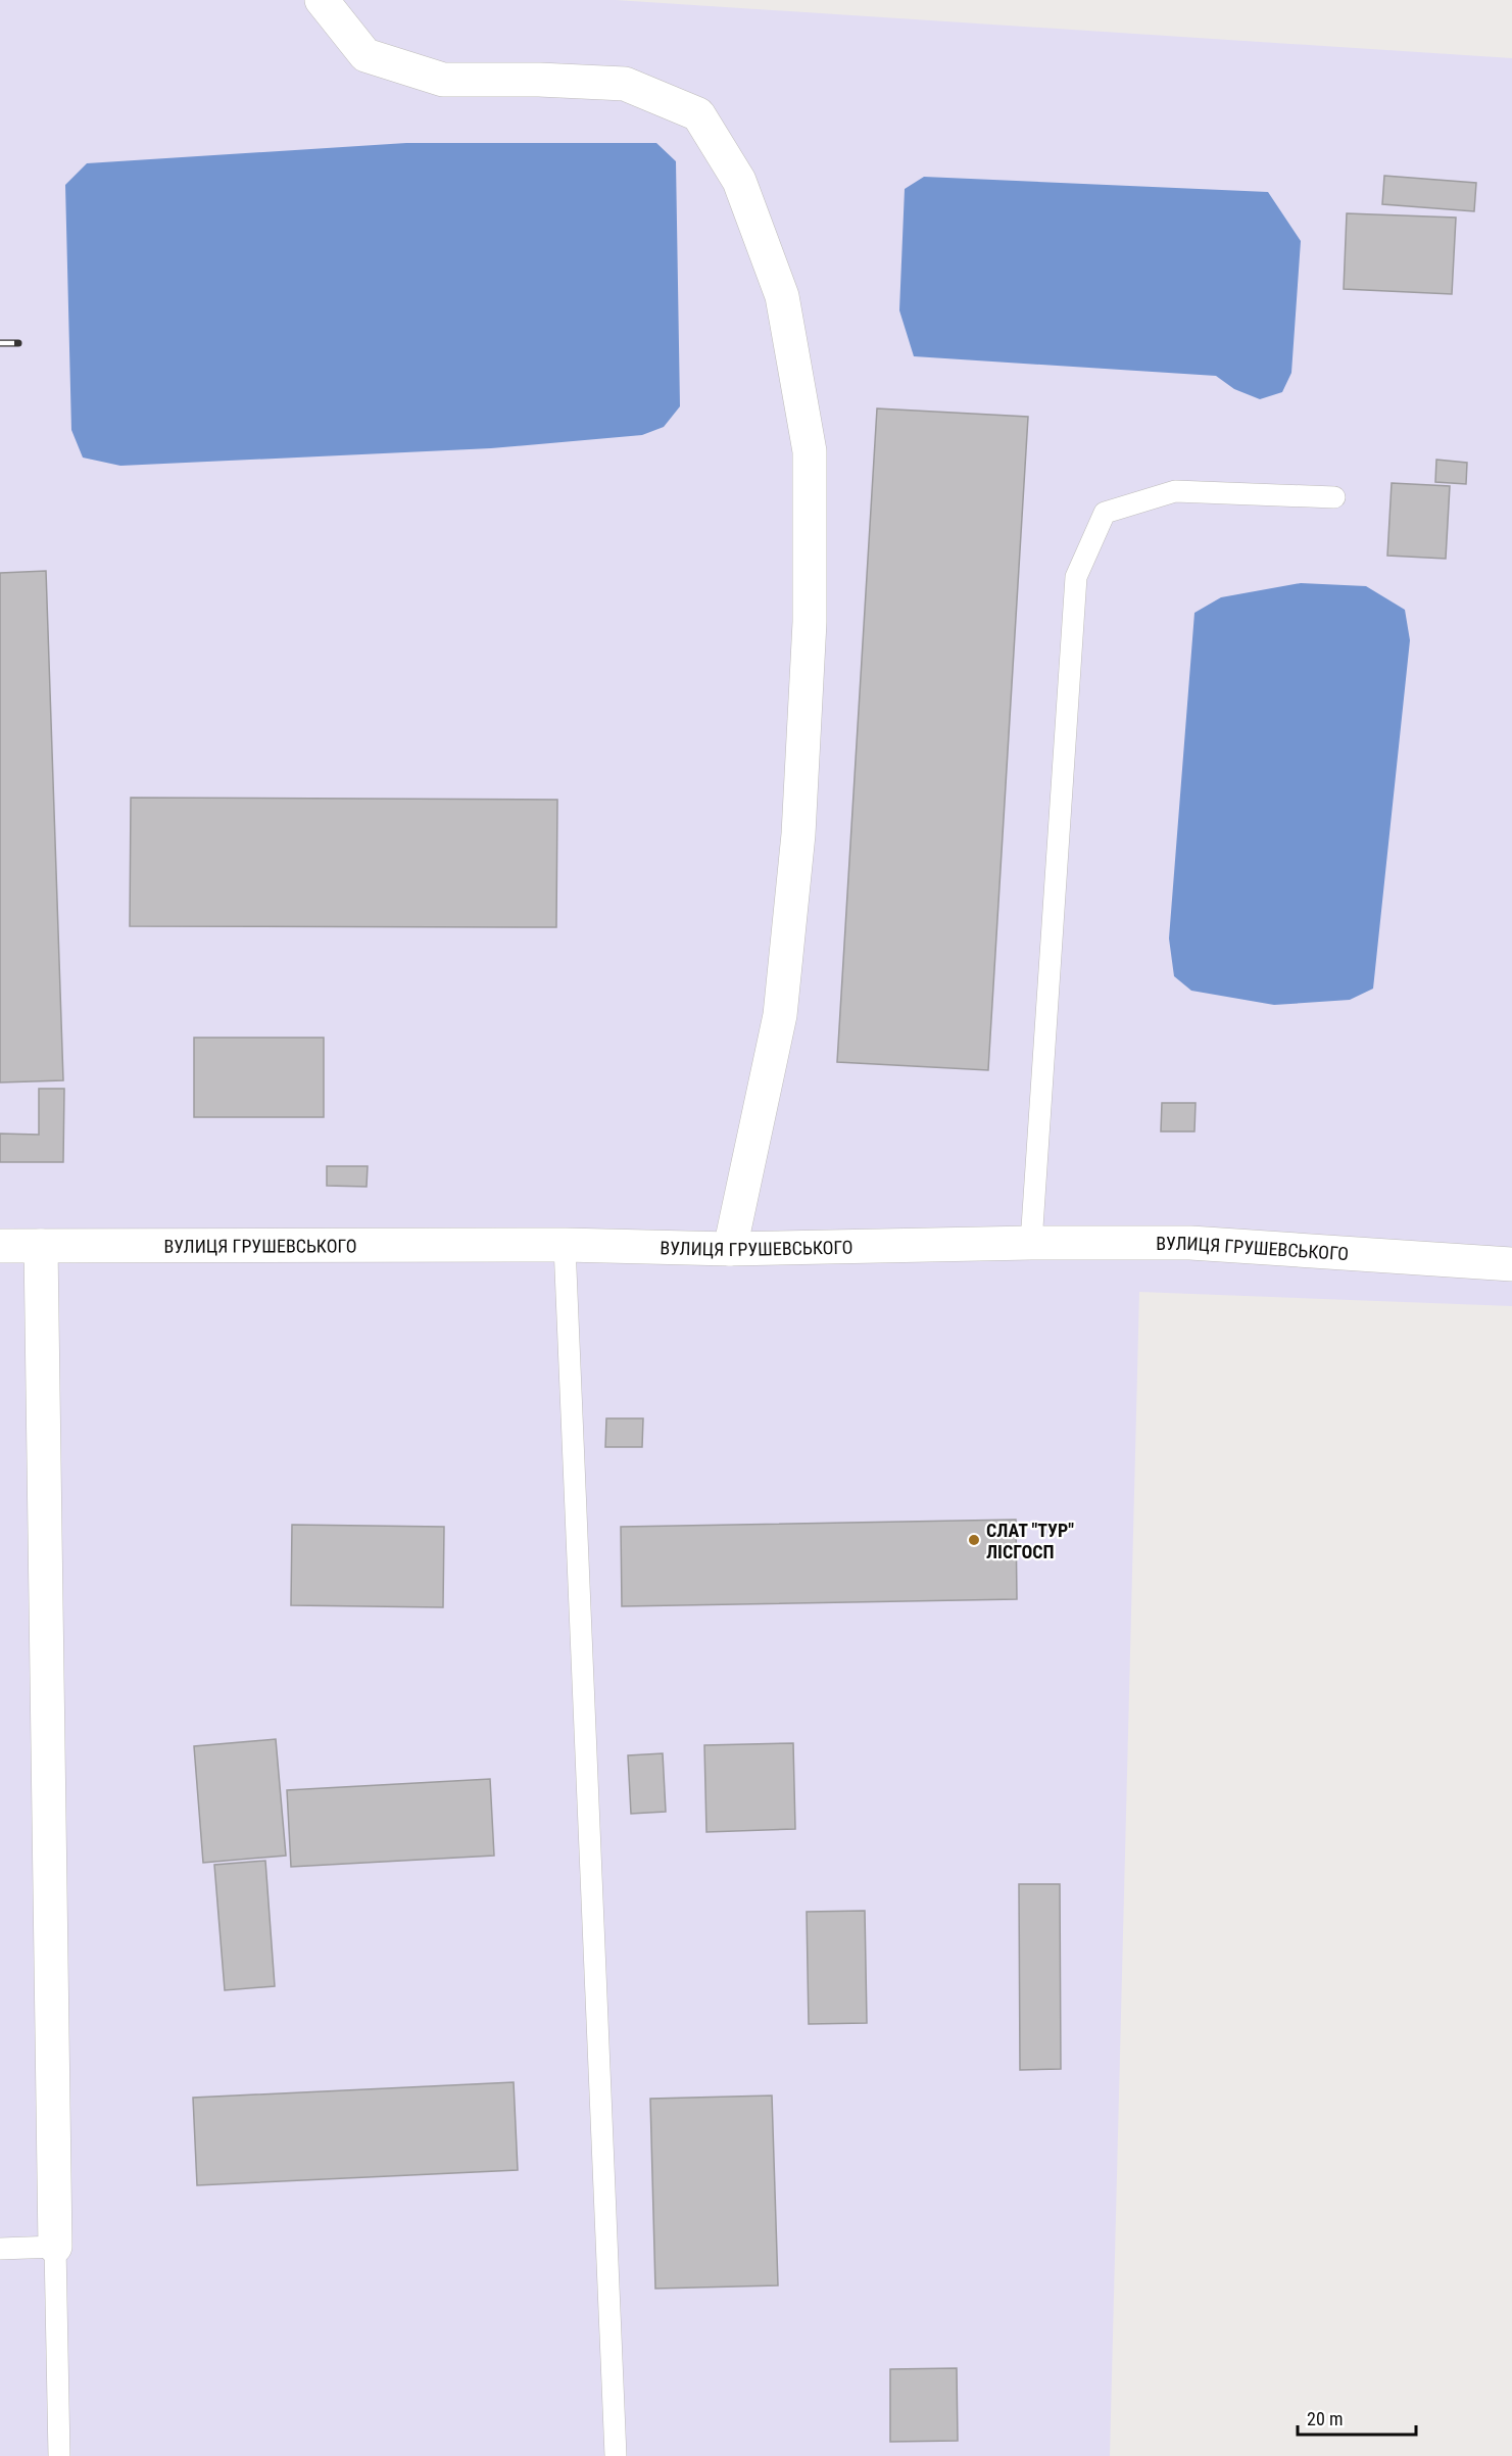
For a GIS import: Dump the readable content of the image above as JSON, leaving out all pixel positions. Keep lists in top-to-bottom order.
{
  "streets": {
    "street": ["ВУЛИЦЯ ГРУШЕВСЬКОГО"]
  },
  "places": ["СЛАТ \"ТУР\" ЛІСГОСП"],
  "scale_bar": "20 m"
}
